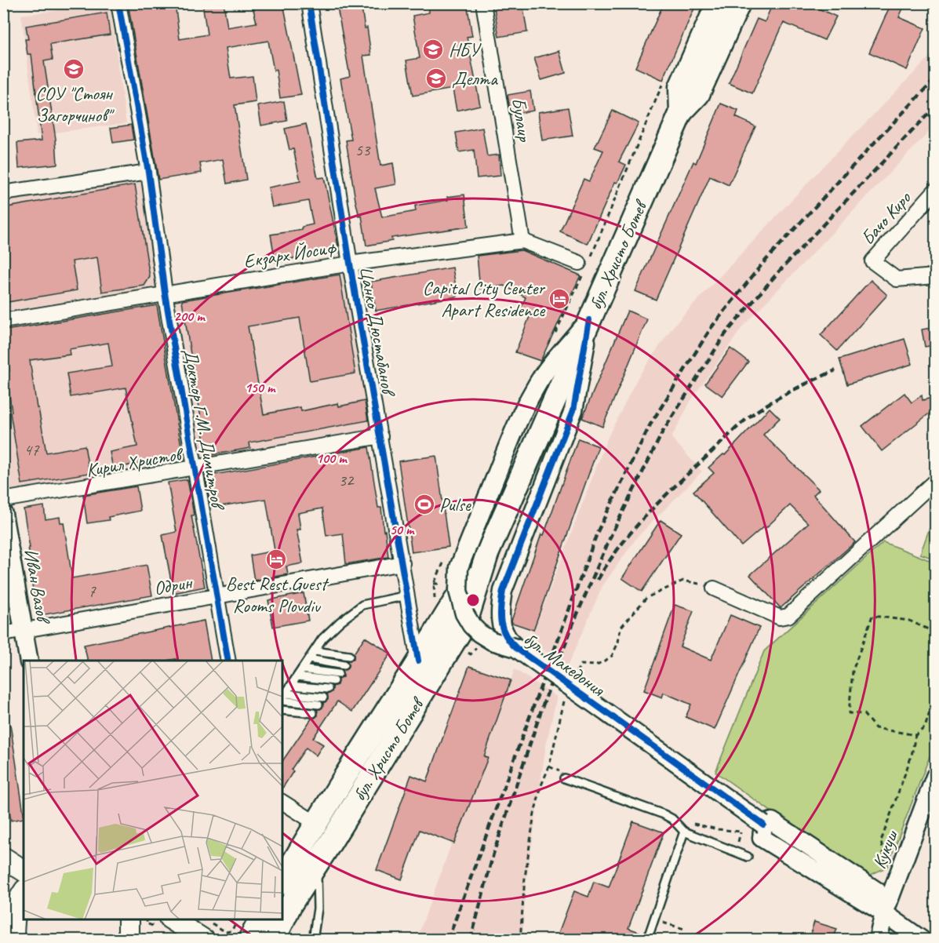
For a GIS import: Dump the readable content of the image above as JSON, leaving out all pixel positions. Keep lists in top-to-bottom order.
{
  "streets": {
    "main road": ["бул. Христо Ботев"],
    "street": [
      "Булаир",
      "Бачо Киро",
      "Екзарх Йосиф",
      "Цанко Дюстабанов",
      "Доктор Г.М. Димитров",
      "Кирил Христов",
      "Иван Вазов",
      "Одрин",
      "бул. Македония",
      "Кукуш"
    ]
  },
  "crossings": [
    ["Булаир", "Екзарх Йосиф"],
    ["Екзарх Йосиф", "Цанко Дюстабанов"],
    ["Екзарх Йосиф", "Доктор Г.М. Димитров"],
    ["бул. Христо Ботев", "Цанко Дюстабанов"],
    ["бул. Христо Ботев", "бул. Македония"],
    ["Цанко Дюстабанов", "Кирил Христов"],
    ["Цанко Дюстабанов", "Одрин"],
    ["Доктор Г.М. Димитров", "Кирил Христов"],
    ["Доктор Г.М. Димитров", "Одрин"],
    ["Иван Вазов", "Одрин"],
    ["бул. Македония", "Кукуш"]
  ],
  "places": {
    "school or university": ["НБУ", "СОУ \"Стоян Загорчинов\"", "Делта"],
    "hotel": ["Capital City Center Apart Residence", "Best Rest Guest Rooms Plovdiv"],
    "sports": ["Pulse"]
  },
  "house_numbers": [
    "53",
    "47",
    "32",
    "7"
  ],
  "rings": [
    "200 m",
    "150 m",
    "100 m",
    "50 m"
  ]
}
